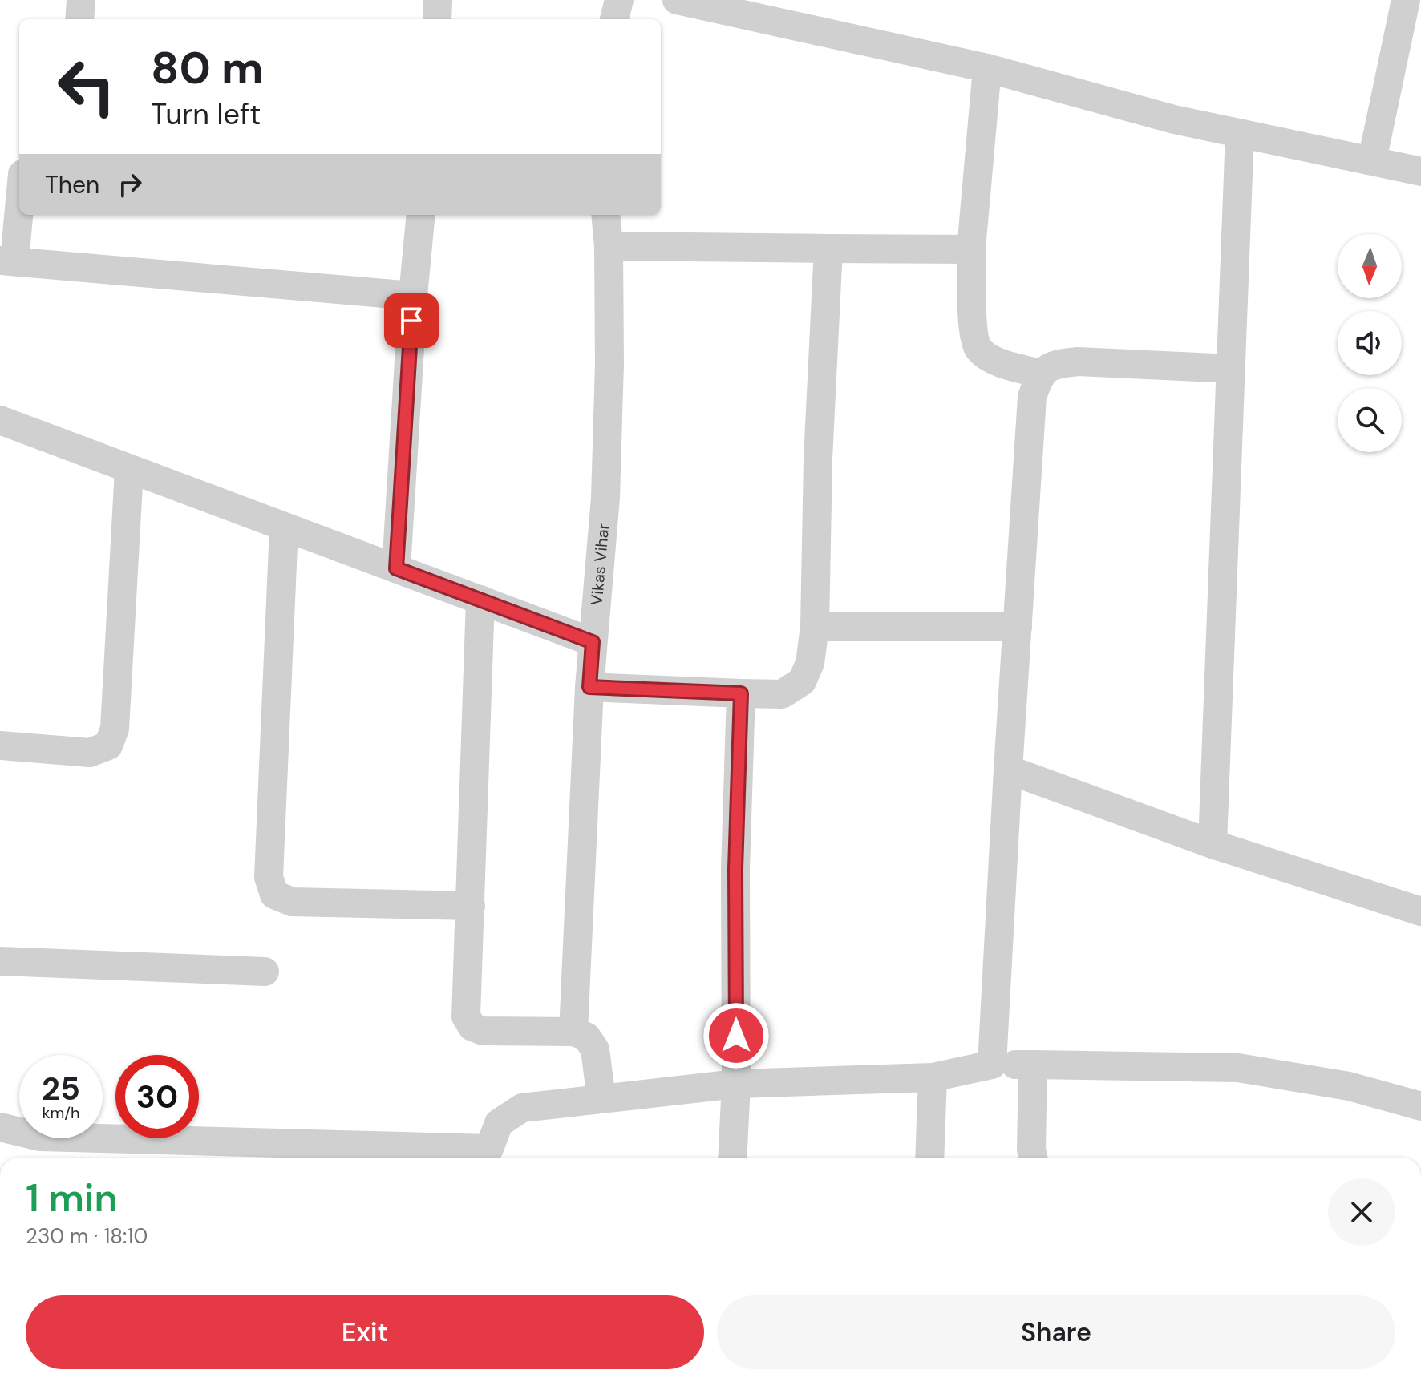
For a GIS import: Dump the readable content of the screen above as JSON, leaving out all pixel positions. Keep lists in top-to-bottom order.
{
  "streets": {
    "street": ["Vikas Vihar"]
  },
  "north": "bottom",
  "page": {
    "turn": ["80 m", "Turn left"],
    "then": "Then",
    "speed": "25 km/h",
    "limit": "30",
    "heading": ["1 min", "230 m · 18:10"],
    "buttons": ["Exit", "Share"]
  }
}
